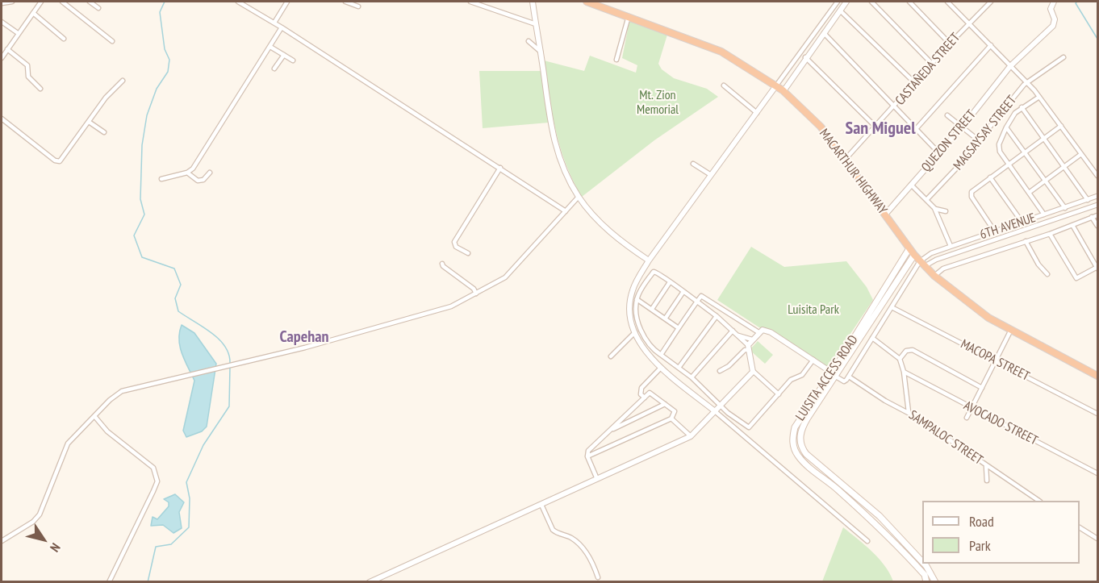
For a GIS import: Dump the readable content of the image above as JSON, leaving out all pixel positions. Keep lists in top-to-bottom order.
{
  "streets": {
    "highway": ["MACARTHUR HIGHWAY"],
    "main road": ["LUISITA ACCESS ROAD"],
    "street": [
      "CASTAÑEDA STREET",
      "MAGSAYSAY STREET",
      "QUEZON STREET",
      "6TH AVENUE",
      "MACOPA STREET",
      "AVOCADO STREET",
      "SAMPALOC STREET"
    ]
  },
  "crossings": [
    ["CASTAÑEDA STREET", "MACARTHUR HIGHWAY"],
    ["QUEZON STREET", "MACARTHUR HIGHWAY"],
    ["MACARTHUR HIGHWAY", "6TH AVENUE"],
    ["MACARTHUR HIGHWAY", "LUISITA ACCESS ROAD"]
  ],
  "districts": ["San Miguel", "Capehan"],
  "parks": ["Mt. Zion Memorial", "Luisita Park"],
  "legend": ["Road", "Park"],
  "north": "bottom right"
}
